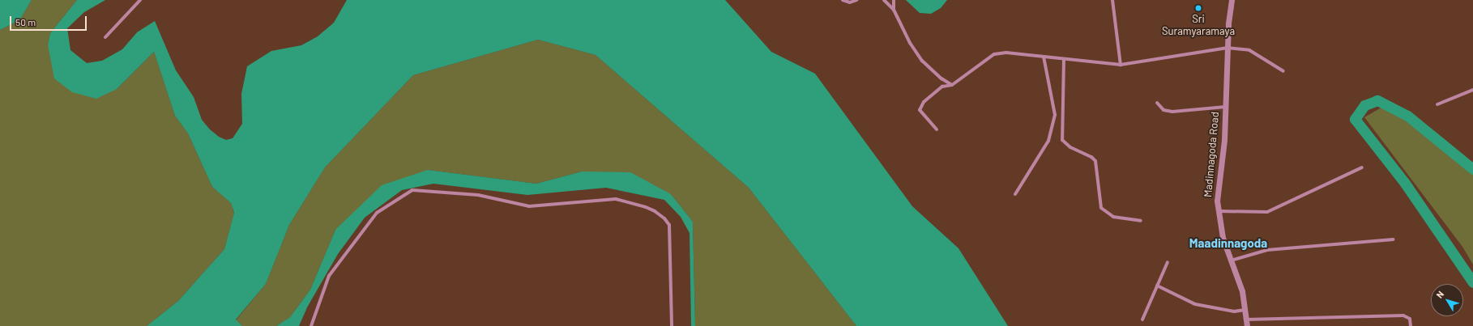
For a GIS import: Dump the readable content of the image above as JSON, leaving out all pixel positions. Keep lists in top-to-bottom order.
{
  "streets": {
    "street": ["Madinnagoda Road"]
  },
  "districts": ["Maadinnagoda"],
  "places": ["Sri Suramyaramaya"],
  "scale_bar": "50 m",
  "north": "top left"
}
